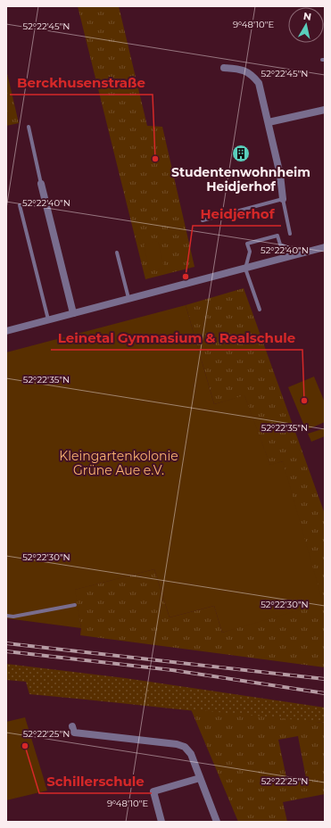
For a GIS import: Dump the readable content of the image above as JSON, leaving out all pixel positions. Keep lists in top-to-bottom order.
{
  "parks": ["Kleingartenkolonie Grüne Aue e.V."],
  "places": {
    "building": ["Studentenwohnheim Heidjerhof"],
    "other": [
      "Berckhusenstraße",
      "Heidjerhof",
      "Leinetal Gymnasium & Realschule",
      "Schillerschule"
    ]
  },
  "north": "top",
  "coordinates": [
    "9°48'10\"E",
    "52°22'45\"N",
    "52°22'40\"N",
    "52°22'35\"N",
    "52°22'30\"N",
    "52°22'25\"N"
  ]
}
